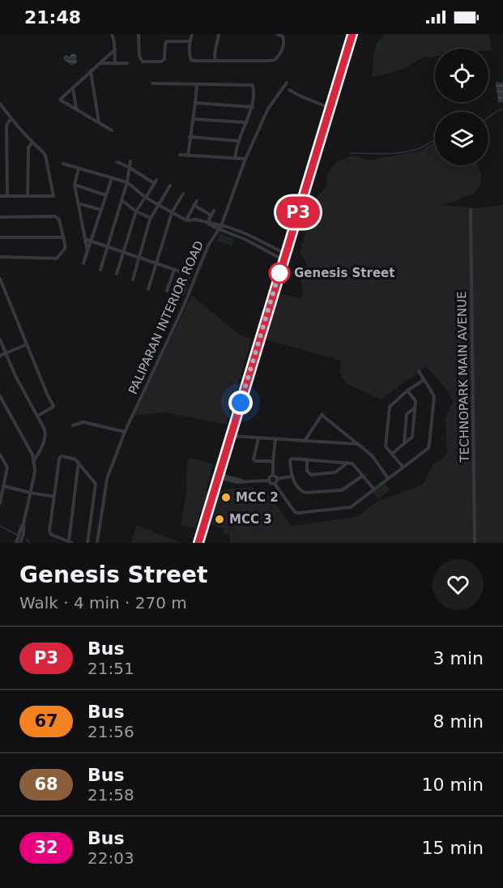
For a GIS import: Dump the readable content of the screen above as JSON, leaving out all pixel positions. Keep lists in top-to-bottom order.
{
  "streets": {
    "street": ["PALIPARAN INTERIOR ROAD", "TECHNOPARK MAIN AVENUE"]
  },
  "places": ["Genesis Street", "MCC 2", "MCC 3"],
  "lines": ["bus line P3"],
  "page": {
    "status": "21:48",
    "on_map": "P3",
    "heading": ["Genesis Street", "Walk · 4 min · 270 m"],
    "list": [
      {
        "mark": "P3",
        "name": "Bus",
        "note": "21:51",
        "value": "3 min"
      },
      {
        "mark": "67",
        "name": "Bus",
        "note": "21:56",
        "value": "8 min"
      },
      {
        "mark": "68",
        "name": "Bus",
        "note": "21:58",
        "value": "10 min"
      },
      {
        "mark": "32",
        "name": "Bus",
        "note": "22:03",
        "value": "15 min"
      }
    ]
  }
}
